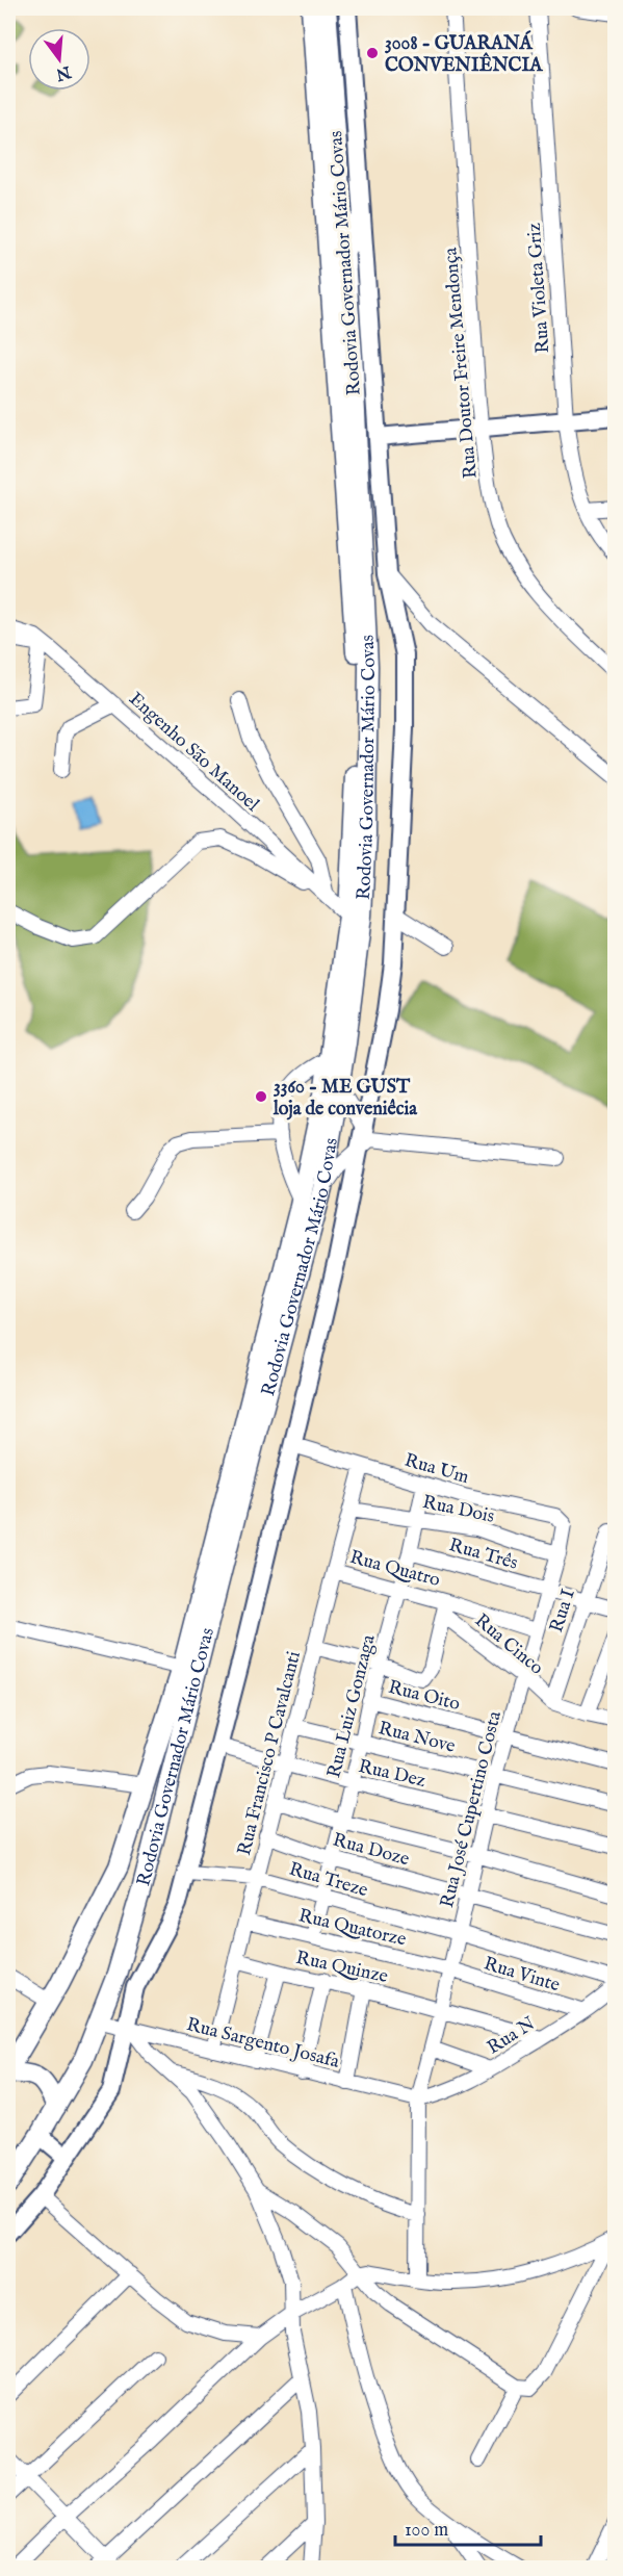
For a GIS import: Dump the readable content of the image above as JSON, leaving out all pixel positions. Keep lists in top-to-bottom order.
{
  "streets": {
    "highway": ["Rodovia Governador Mário Covas"],
    "street": [
      "Rua Violeta Griz",
      "Rua Doutor Freire Mendonça",
      "Engenho São Manoel",
      "Rua Um",
      "Rua Dois",
      "Rua Três",
      "Rua Quatro",
      "Rua I",
      "Rua Cinco",
      "Rua Oito",
      "Rua Luiz Gonzaga",
      "Rua Nove",
      "Rua Francisco P Cavalcanti",
      "Rua Dez",
      "Rua José Cupertino Costa",
      "Rua Doze",
      "Rua Treze",
      "Rua Quatorze",
      "Rua Quinze",
      "Rua Vinte",
      "Rua N",
      "Rua Sargento Josafa"
    ]
  },
  "crossings": [
    ["Rodovia Governador Mário Covas", "Engenho São Manoel"],
    ["Rodovia Governador Mário Covas", "Rua Sargento Josafa"],
    ["Rua Um", "Rua Luiz Gonzaga"],
    ["Rua Um", "Rua Francisco P Cavalcanti"],
    ["Rua Um", "Rua José Cupertino Costa"],
    ["Rua Dois", "Rua Luiz Gonzaga"],
    ["Rua Dois", "Rua Francisco P Cavalcanti"],
    ["Rua Dois", "Rua José Cupertino Costa"],
    ["Rua Três", "Rua I"],
    ["Rua Três", "Rua Luiz Gonzaga"],
    ["Rua Três", "Rua José Cupertino Costa"],
    ["Rua Quatro", "Rua Cinco"],
    ["Rua Quatro", "Rua Oito"],
    ["Rua Quatro", "Rua Luiz Gonzaga"],
    ["Rua Quatro", "Rua Francisco P Cavalcanti"],
    ["Rua Quatro", "Rua José Cupertino Costa"],
    ["Rua I", "Rua Cinco"],
    ["Rua Cinco", "Rua José Cupertino Costa"],
    ["Rua Oito", "Rua Luiz Gonzaga"],
    ["Rua Oito", "Rua Francisco P Cavalcanti"],
    ["Rua Oito", "Rua José Cupertino Costa"],
    ["Rua Luiz Gonzaga", "Rua Nove"],
    ["Rua Luiz Gonzaga", "Rua Dez"],
    ["Rua Luiz Gonzaga", "Rua Doze"],
    ["Rua Luiz Gonzaga", "Rua Treze"],
    ["Rua Luiz Gonzaga", "Rua Quatorze"],
    ["Rua Nove", "Rua Francisco P Cavalcanti"],
    ["Rua Nove", "Rua José Cupertino Costa"],
    ["Rua Francisco P Cavalcanti", "Rua Dez"],
    ["Rua Francisco P Cavalcanti", "Rua Doze"],
    ["Rua Francisco P Cavalcanti", "Rua Treze"],
    ["Rua Francisco P Cavalcanti", "Rua Quatorze"],
    ["Rua Francisco P Cavalcanti", "Rua Quinze"],
    ["Rua Francisco P Cavalcanti", "Rua Sargento Josafa"],
    ["Rua Dez", "Rua José Cupertino Costa"],
    ["Rua José Cupertino Costa", "Rua Doze"],
    ["Rua José Cupertino Costa", "Rua Treze"],
    ["Rua José Cupertino Costa", "Rua Quatorze"],
    ["Rua José Cupertino Costa", "Rua Quinze"],
    ["Rua José Cupertino Costa", "Rua Vinte"],
    ["Rua José Cupertino Costa", "Rua N"],
    ["Rua José Cupertino Costa", "Rua Sargento Josafa"],
    ["Rua Quatorze", "Rua Vinte"],
    ["Rua Quinze", "Rua N"],
    ["Rua Vinte", "Rua N"],
    ["Rua N", "Rua Sargento Josafa"]
  ],
  "places": ["3008 - GUARANÁ CONVENIÊNCIA", "3360 - ME GUST loja de conveniêcia"],
  "scale_bar": "100 m",
  "north": "bottom"
}
